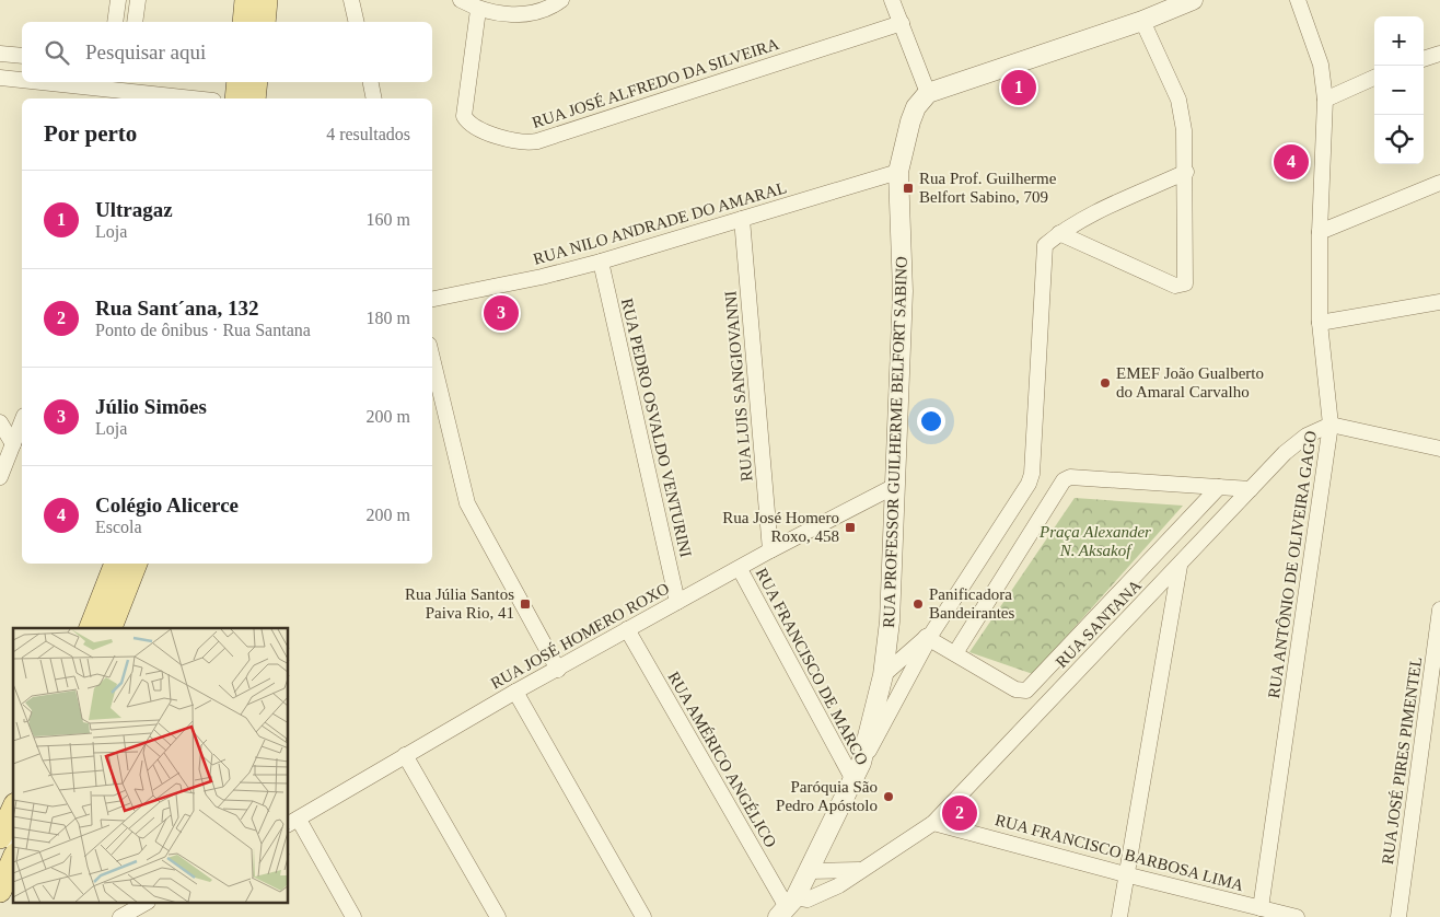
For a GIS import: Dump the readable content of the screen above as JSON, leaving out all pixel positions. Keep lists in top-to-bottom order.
{
  "streets": {
    "street": [
      "RUA JOSÉ ALFREDO DA SILVEIRA",
      "RUA NILO ANDRADE DO AMARAL",
      "RUA LUIS SANGIOVANNI",
      "RUA PEDRO OSVALDO VENTURINI",
      "RUA PROFESSOR GUILHERME BELFORT SABINO",
      "RUA ANTÔNIO DE OLIVEIRA GAGO",
      "RUA SANTANA",
      "RUA JOSÉ HOMERO ROXO",
      "RUA FRANCISCO DE MARCO",
      "RUA AMÉRICO ANGÉLICO",
      "RUA JOSÉ PIRES PIMENTEL",
      "RUA FRANCISCO BARBOSA LIMA"
    ]
  },
  "crossings": [
    ["RUA NILO ANDRADE DO AMARAL", "RUA LUIS SANGIOVANNI"],
    ["RUA NILO ANDRADE DO AMARAL", "RUA PEDRO OSVALDO VENTURINI"],
    ["RUA NILO ANDRADE DO AMARAL", "RUA PROFESSOR GUILHERME BELFORT SABINO"],
    ["RUA LUIS SANGIOVANNI", "RUA JOSÉ HOMERO ROXO"],
    ["RUA PEDRO OSVALDO VENTURINI", "RUA JOSÉ HOMERO ROXO"],
    ["RUA PROFESSOR GUILHERME BELFORT SABINO", "RUA SANTANA"],
    ["RUA PROFESSOR GUILHERME BELFORT SABINO", "RUA JOSÉ HOMERO ROXO"],
    ["RUA PROFESSOR GUILHERME BELFORT SABINO", "RUA FRANCISCO DE MARCO"],
    ["RUA PROFESSOR GUILHERME BELFORT SABINO", "RUA AMÉRICO ANGÉLICO"],
    ["RUA ANTÔNIO DE OLIVEIRA GAGO", "RUA SANTANA"],
    ["RUA ANTÔNIO DE OLIVEIRA GAGO", "RUA FRANCISCO BARBOSA LIMA"],
    ["RUA SANTANA", "RUA AMÉRICO ANGÉLICO"],
    ["RUA SANTANA", "RUA FRANCISCO BARBOSA LIMA"],
    ["RUA JOSÉ HOMERO ROXO", "RUA FRANCISCO DE MARCO"],
    ["RUA JOSÉ HOMERO ROXO", "RUA AMÉRICO ANGÉLICO"]
  ],
  "parks": ["Praça Alexander N. Aksakof"],
  "places": {
    "transit": ["Rua Prof. Guilherme Belfort Sabino, 709", "Rua José Homero Roxo, 458", "Rua Júlia Santos Paiva Rio, 41"],
    "other": ["EMEF João Gualberto do Amaral Carvalho", "Panificadora Bandeirantes", "Paróquia São Pedro Apóstolo"]
  },
  "page": {
    "map_buttons": ["+", "−"],
    "search": "Pesquisar aqui",
    "pins": [
      "1",
      "4",
      "3",
      "2"
    ],
    "heading": ["Por perto", "4 resultados"],
    "list": [
      {
        "mark": "1",
        "name": "Ultragaz",
        "note": "Loja",
        "value": "160 m"
      },
      {
        "mark": "2",
        "name": "Rua Sant´ana, 132",
        "note": "Ponto de ônibus · Rua Santana",
        "value": "180 m"
      },
      {
        "mark": "3",
        "name": "Júlio Simões",
        "note": "Loja",
        "value": "200 m"
      },
      {
        "mark": "4",
        "name": "Colégio Alicerce",
        "note": "Escola",
        "value": "200 m"
      }
    ]
  }
}
